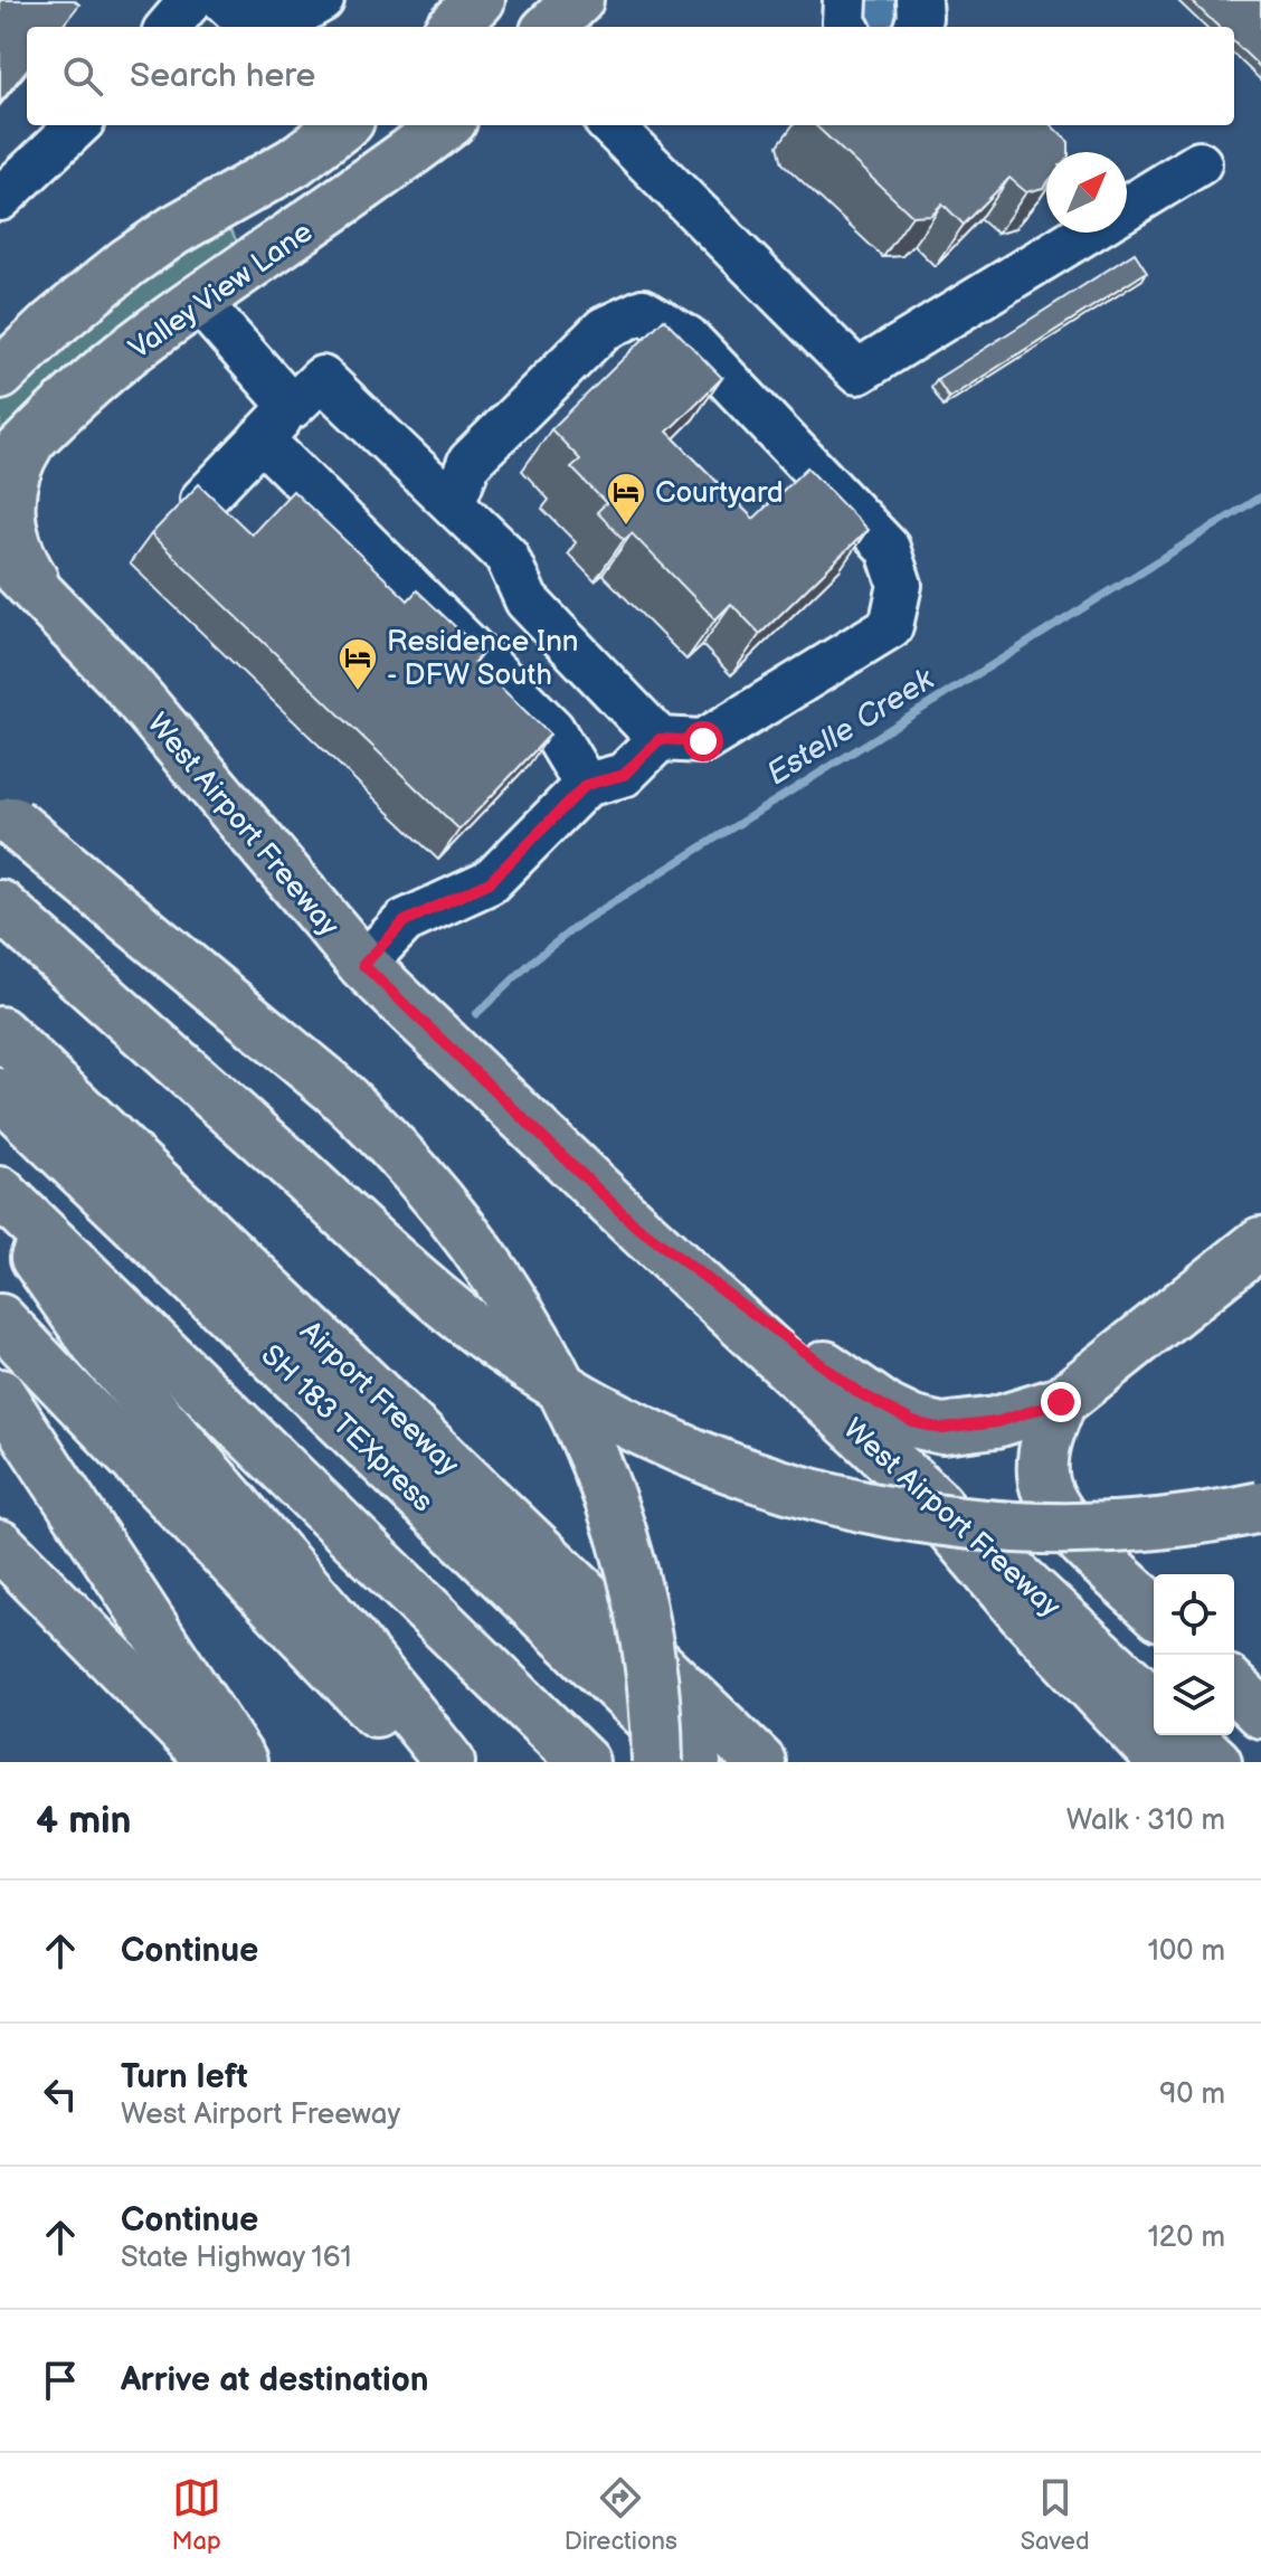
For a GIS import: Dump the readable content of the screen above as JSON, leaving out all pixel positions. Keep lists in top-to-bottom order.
{
  "streets": {
    "main road": [
      "Valley View Lane",
      "West Airport Freeway",
      "Airport Freeway",
      "SH 183 TEXpress"
    ]
  },
  "water": ["Estelle Creek"],
  "places": {
    "hotel": ["Courtyard", "Residence Inn - DFW South"]
  },
  "north": "top right",
  "page": {
    "search": "Search here",
    "heading": ["4 min", "Walk · 310 m"],
    "list": [
      ["Continue", "100 m"],
      ["Turn left", "West Airport Freeway", "90 m"],
      ["Continue", "State Highway 161", "120 m"],
      "Arrive at destination"
    ],
    "nav": ["Map", "Directions", "Saved"]
  }
}
